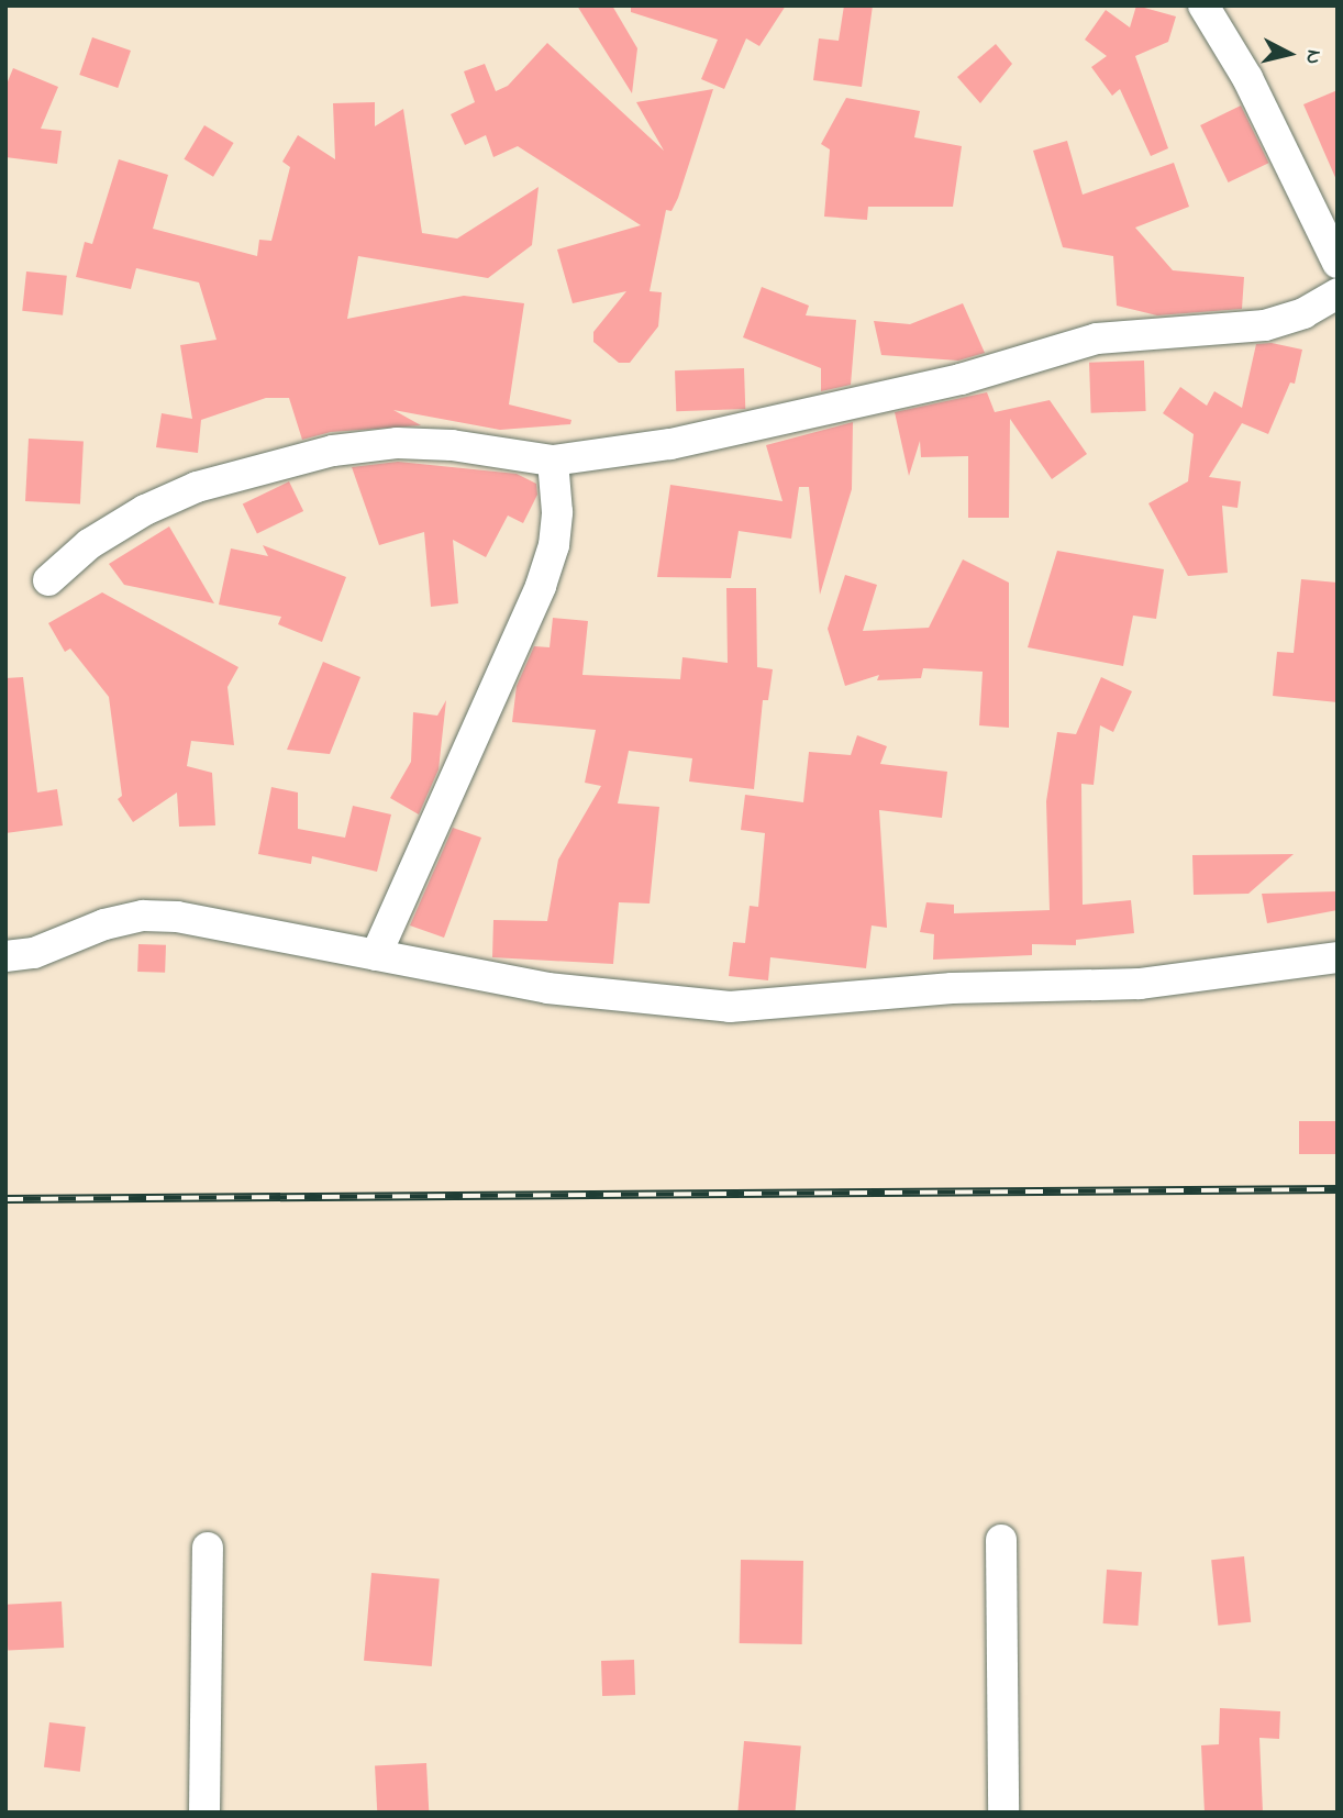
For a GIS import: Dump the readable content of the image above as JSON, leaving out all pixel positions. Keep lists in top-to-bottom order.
{
  "north": "right"
}
